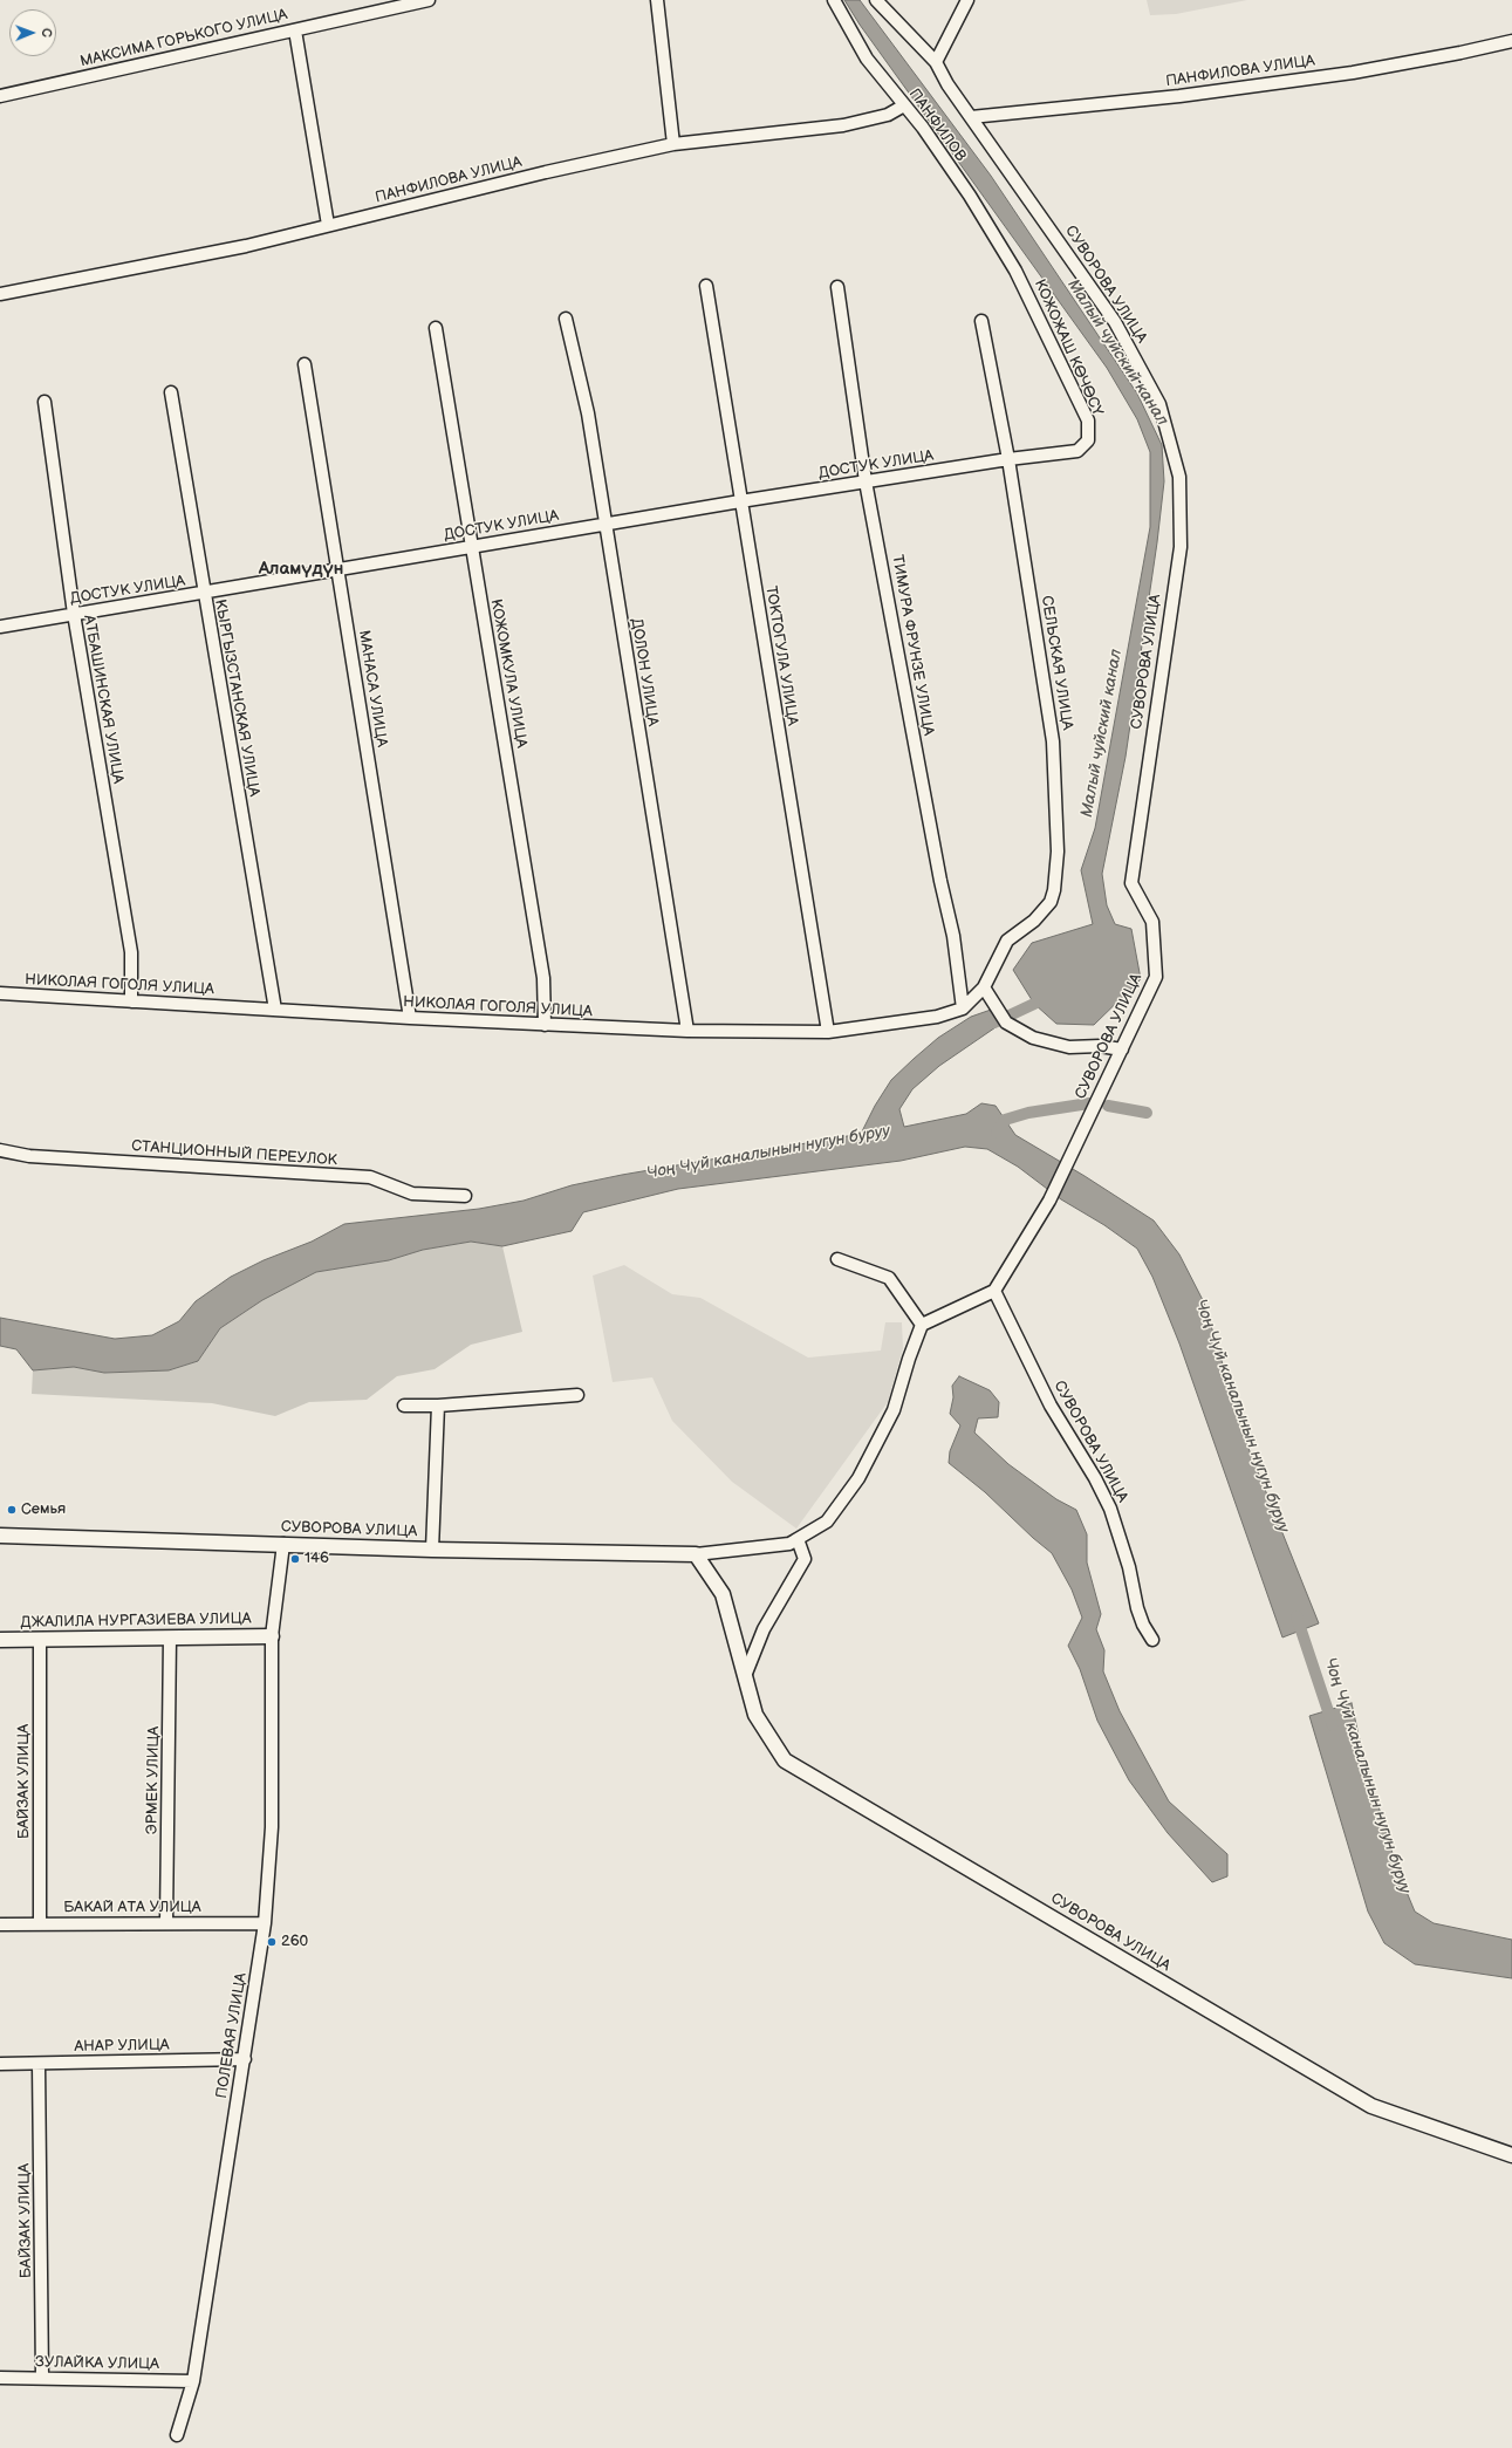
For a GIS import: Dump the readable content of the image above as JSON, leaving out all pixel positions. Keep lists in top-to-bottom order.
{
  "streets": {
    "street": [
      "МАКСИМА ГОРЬКОГО УЛИЦА",
      "ПАНФИЛОВА УЛИЦА",
      "ПАНФИЛОВ",
      "СУВОРОВА УЛИЦА",
      "КОЖОЖАШ КӨЧӨСҮ",
      "ДОСТУК УЛИЦА",
      "ТИМУРА ФРУНЗЕ УЛИЦА",
      "ТОКТОГУЛА УЛИЦА",
      "СЕЛЬСКАЯ УЛИЦА",
      "ДОЛОН УЛИЦА",
      "КОЖОМКУЛА УЛИЦА",
      "МАНАСА УЛИЦА",
      "КЫРГЫЗСТАНСКАЯ УЛИЦА",
      "АТБАШИНСКАЯ УЛИЦА",
      "НИКОЛАЯ ГОГОЛЯ УЛИЦА",
      "СТАНЦИОННЫЙ ПЕРЕУЛОК",
      "ДЖАЛИЛА НУРГАЗИЕВА УЛИЦА",
      "ЭРМЕК УЛИЦА",
      "БАЙЗАК УЛИЦА",
      "БАКАЙ АТА УЛИЦА",
      "ПОЛЕВАЯ УЛИЦА",
      "АНАР УЛИЦА",
      "ЗУЛАЙКА УЛИЦА"
    ]
  },
  "crossings": [
    ["ПАНФИЛОВА УЛИЦА", "ПАНФИЛОВ"],
    ["ПАНФИЛОВА УЛИЦА", "СУВОРОВА УЛИЦА"],
    ["ПАНФИЛОВ", "КОЖОЖАШ КӨЧӨСҮ"],
    ["СУВОРОВА УЛИЦА", "ПОЛЕВАЯ УЛИЦА"],
    ["КОЖОЖАШ КӨЧӨСҮ", "ДОСТУК УЛИЦА"],
    ["КОЖОЖАШ КӨЧӨСҮ", "СЕЛЬСКАЯ УЛИЦА"],
    ["ДОСТУК УЛИЦА", "ТИМУРА ФРУНЗЕ УЛИЦА"],
    ["ДОСТУК УЛИЦА", "ТОКТОГУЛА УЛИЦА"],
    ["ДОСТУК УЛИЦА", "СЕЛЬСКАЯ УЛИЦА"],
    ["ДОСТУК УЛИЦА", "ДОЛОН УЛИЦА"],
    ["ДОСТУК УЛИЦА", "КОЖОМКУЛА УЛИЦА"],
    ["ДОСТУК УЛИЦА", "МАНАСА УЛИЦА"],
    ["ДОСТУК УЛИЦА", "КЫРГЫЗСТАНСКАЯ УЛИЦА"],
    ["ДОСТУК УЛИЦА", "АТБАШИНСКАЯ УЛИЦА"],
    ["ТИМУРА ФРУНЗЕ УЛИЦА", "НИКОЛАЯ ГОГОЛЯ УЛИЦА"],
    ["ТОКТОГУЛА УЛИЦА", "НИКОЛАЯ ГОГОЛЯ УЛИЦА"],
    ["СЕЛЬСКАЯ УЛИЦА", "НИКОЛАЯ ГОГОЛЯ УЛИЦА"],
    ["ДОЛОН УЛИЦА", "НИКОЛАЯ ГОГОЛЯ УЛИЦА"],
    ["КОЖОМКУЛА УЛИЦА", "НИКОЛАЯ ГОГОЛЯ УЛИЦА"],
    ["МАНАСА УЛИЦА", "НИКОЛАЯ ГОГОЛЯ УЛИЦА"],
    ["КЫРГЫЗСТАНСКАЯ УЛИЦА", "НИКОЛАЯ ГОГОЛЯ УЛИЦА"],
    ["АТБАШИНСКАЯ УЛИЦА", "НИКОЛАЯ ГОГОЛЯ УЛИЦА"],
    ["ДЖАЛИЛА НУРГАЗИЕВА УЛИЦА", "ЭРМЕК УЛИЦА"],
    ["ДЖАЛИЛА НУРГАЗИЕВА УЛИЦА", "БАЙЗАК УЛИЦА"],
    ["ДЖАЛИЛА НУРГАЗИЕВА УЛИЦА", "ПОЛЕВАЯ УЛИЦА"],
    ["ЭРМЕК УЛИЦА", "БАКАЙ АТА УЛИЦА"],
    ["БАЙЗАК УЛИЦА", "БАКАЙ АТА УЛИЦА"],
    ["БАЙЗАК УЛИЦА", "АНАР УЛИЦА"],
    ["БАЙЗАК УЛИЦА", "ЗУЛАЙКА УЛИЦА"],
    ["БАКАЙ АТА УЛИЦА", "ПОЛЕВАЯ УЛИЦА"],
    ["ПОЛЕВАЯ УЛИЦА", "АНАР УЛИЦА"],
    ["ПОЛЕВАЯ УЛИЦА", "ЗУЛАЙКА УЛИЦА"]
  ],
  "districts": ["Аламүдүн"],
  "water": ["Малый чуйский канал", "Чоң Чүй каналынын нугун буруу"],
  "places": ["Семья", "146", "260"],
  "north": "right"
}
